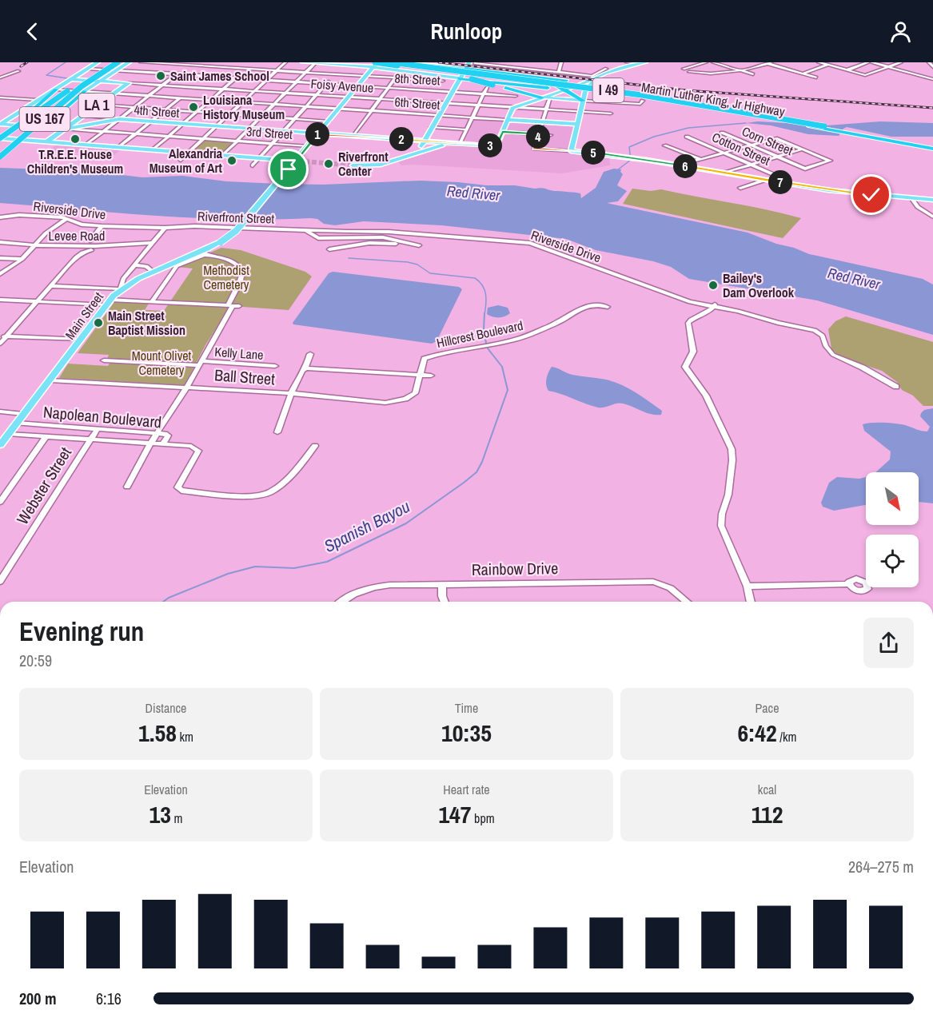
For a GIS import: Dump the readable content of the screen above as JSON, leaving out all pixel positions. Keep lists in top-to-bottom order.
{
  "streets": {
    "highway": ["I 49", "Martin Luther King, Jr Highway", "US 167"],
    "main road": [
      "Foisy Avenue",
      "6th Street",
      "LA 1",
      "4th Street",
      "3rd Street",
      "Main Street"
    ],
    "street": [
      "8th Street",
      "Corn Street",
      "Cotton Street",
      "Riverside Drive",
      "Riverfront Street",
      "Levee Road",
      "Hillcrest Boulevard",
      "Kelly Lane",
      "Ball Street",
      "Napolean Boulevard",
      "Webster Street",
      "Rainbow Drive"
    ]
  },
  "crossings": [
    ["8th Street", "Main Street"],
    ["Foisy Avenue", "LA 1"],
    ["Foisy Avenue", "Main Street"],
    ["Martin Luther King, Jr Highway", "Main Street"],
    ["6th Street", "LA 1"],
    ["6th Street", "Main Street"],
    ["LA 1", "4th Street"],
    ["LA 1", "3rd Street"],
    ["4th Street", "Main Street"],
    ["3rd Street", "Main Street"],
    ["Riverside Drive", "Riverfront Street"],
    ["Main Street", "Ball Street"],
    ["Main Street", "Napolean Boulevard"],
    ["Hillcrest Boulevard", "Ball Street"],
    ["Napolean Boulevard", "Webster Street"]
  ],
  "water": ["Red River", "Spanish Bayou"],
  "parks": ["Methodist Cemetery", "Mount Olivet Cemetery"],
  "places": [
    "Saint James School",
    "Louisiana History Museum",
    "T.R.E.E. House Children's Museum",
    "Alexandria Museum of Art",
    "Riverfront Center",
    "Bailey's Dam Overlook",
    "Main Street Baptist Mission"
  ],
  "north": "bottom right",
  "page": {
    "header": "Runloop",
    "pins": [
      "1",
      "4",
      "2",
      "3",
      "5",
      "6",
      "7"
    ],
    "heading": ["Evening run", "20:59"],
    "stats": [
      ["Distance", "1.58 km"],
      ["Time", "10:35"],
      ["Pace", "6:42 /km"],
      ["Elevation", "13 m"],
      ["Heart rate", "147 bpm"],
      ["kcal", "112"]
    ],
    "chart": ["Elevation", "264–275 m"],
    "list": [
      {
        "name": "200 m",
        "note": "6:16"
      }
    ]
  }
}
